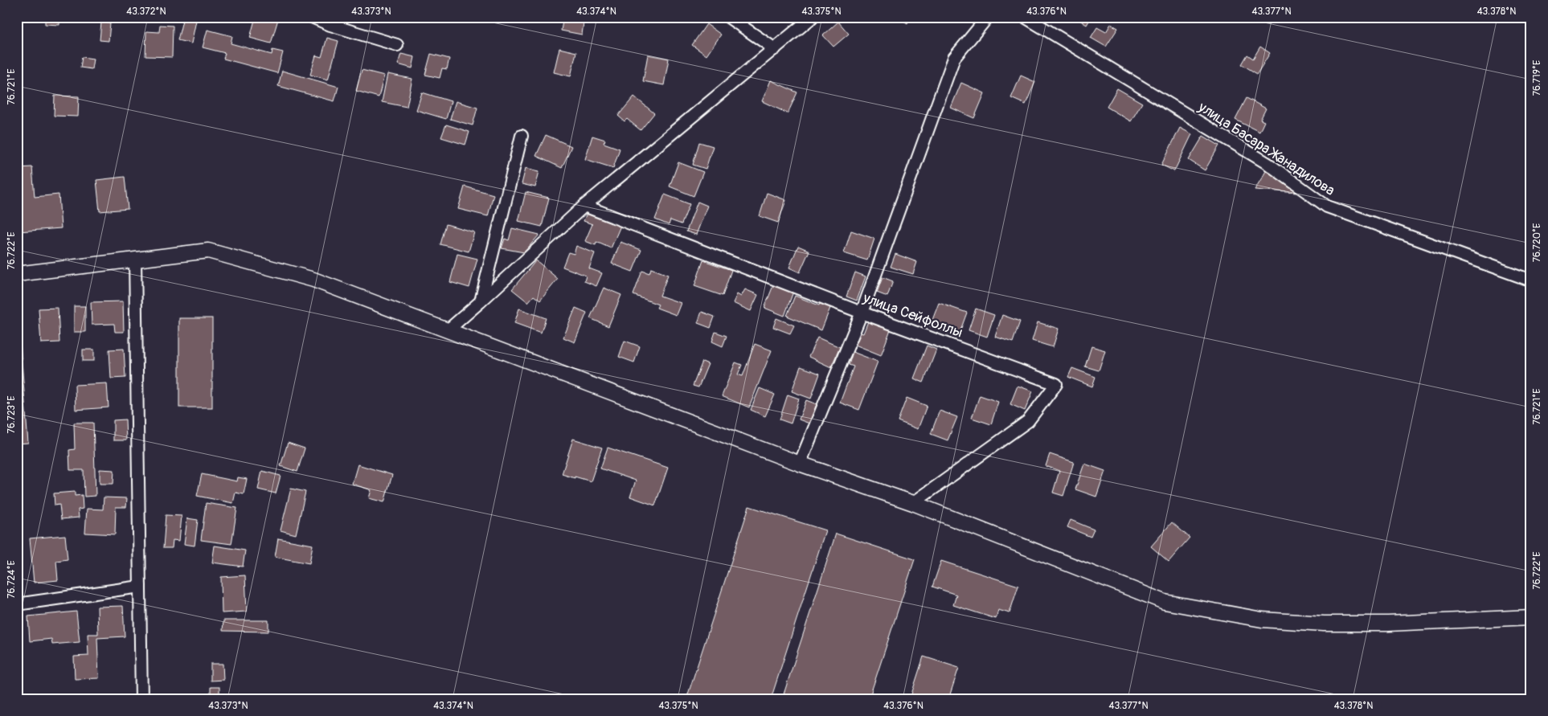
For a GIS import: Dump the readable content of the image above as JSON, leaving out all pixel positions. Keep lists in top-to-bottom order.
{
  "streets": {
    "street": ["улица Басара Жанадилова", "улица Сейфоллы"]
  },
  "coordinates": [
    "43.372°N",
    "43.373°N",
    "43.374°N",
    "43.375°N",
    "43.376°N",
    "43.377°N",
    "43.378°N",
    "76.719°E",
    "76.721°E",
    "76.720°E",
    "76.722°E",
    "76.723°E",
    "76.724°E"
  ]
}
